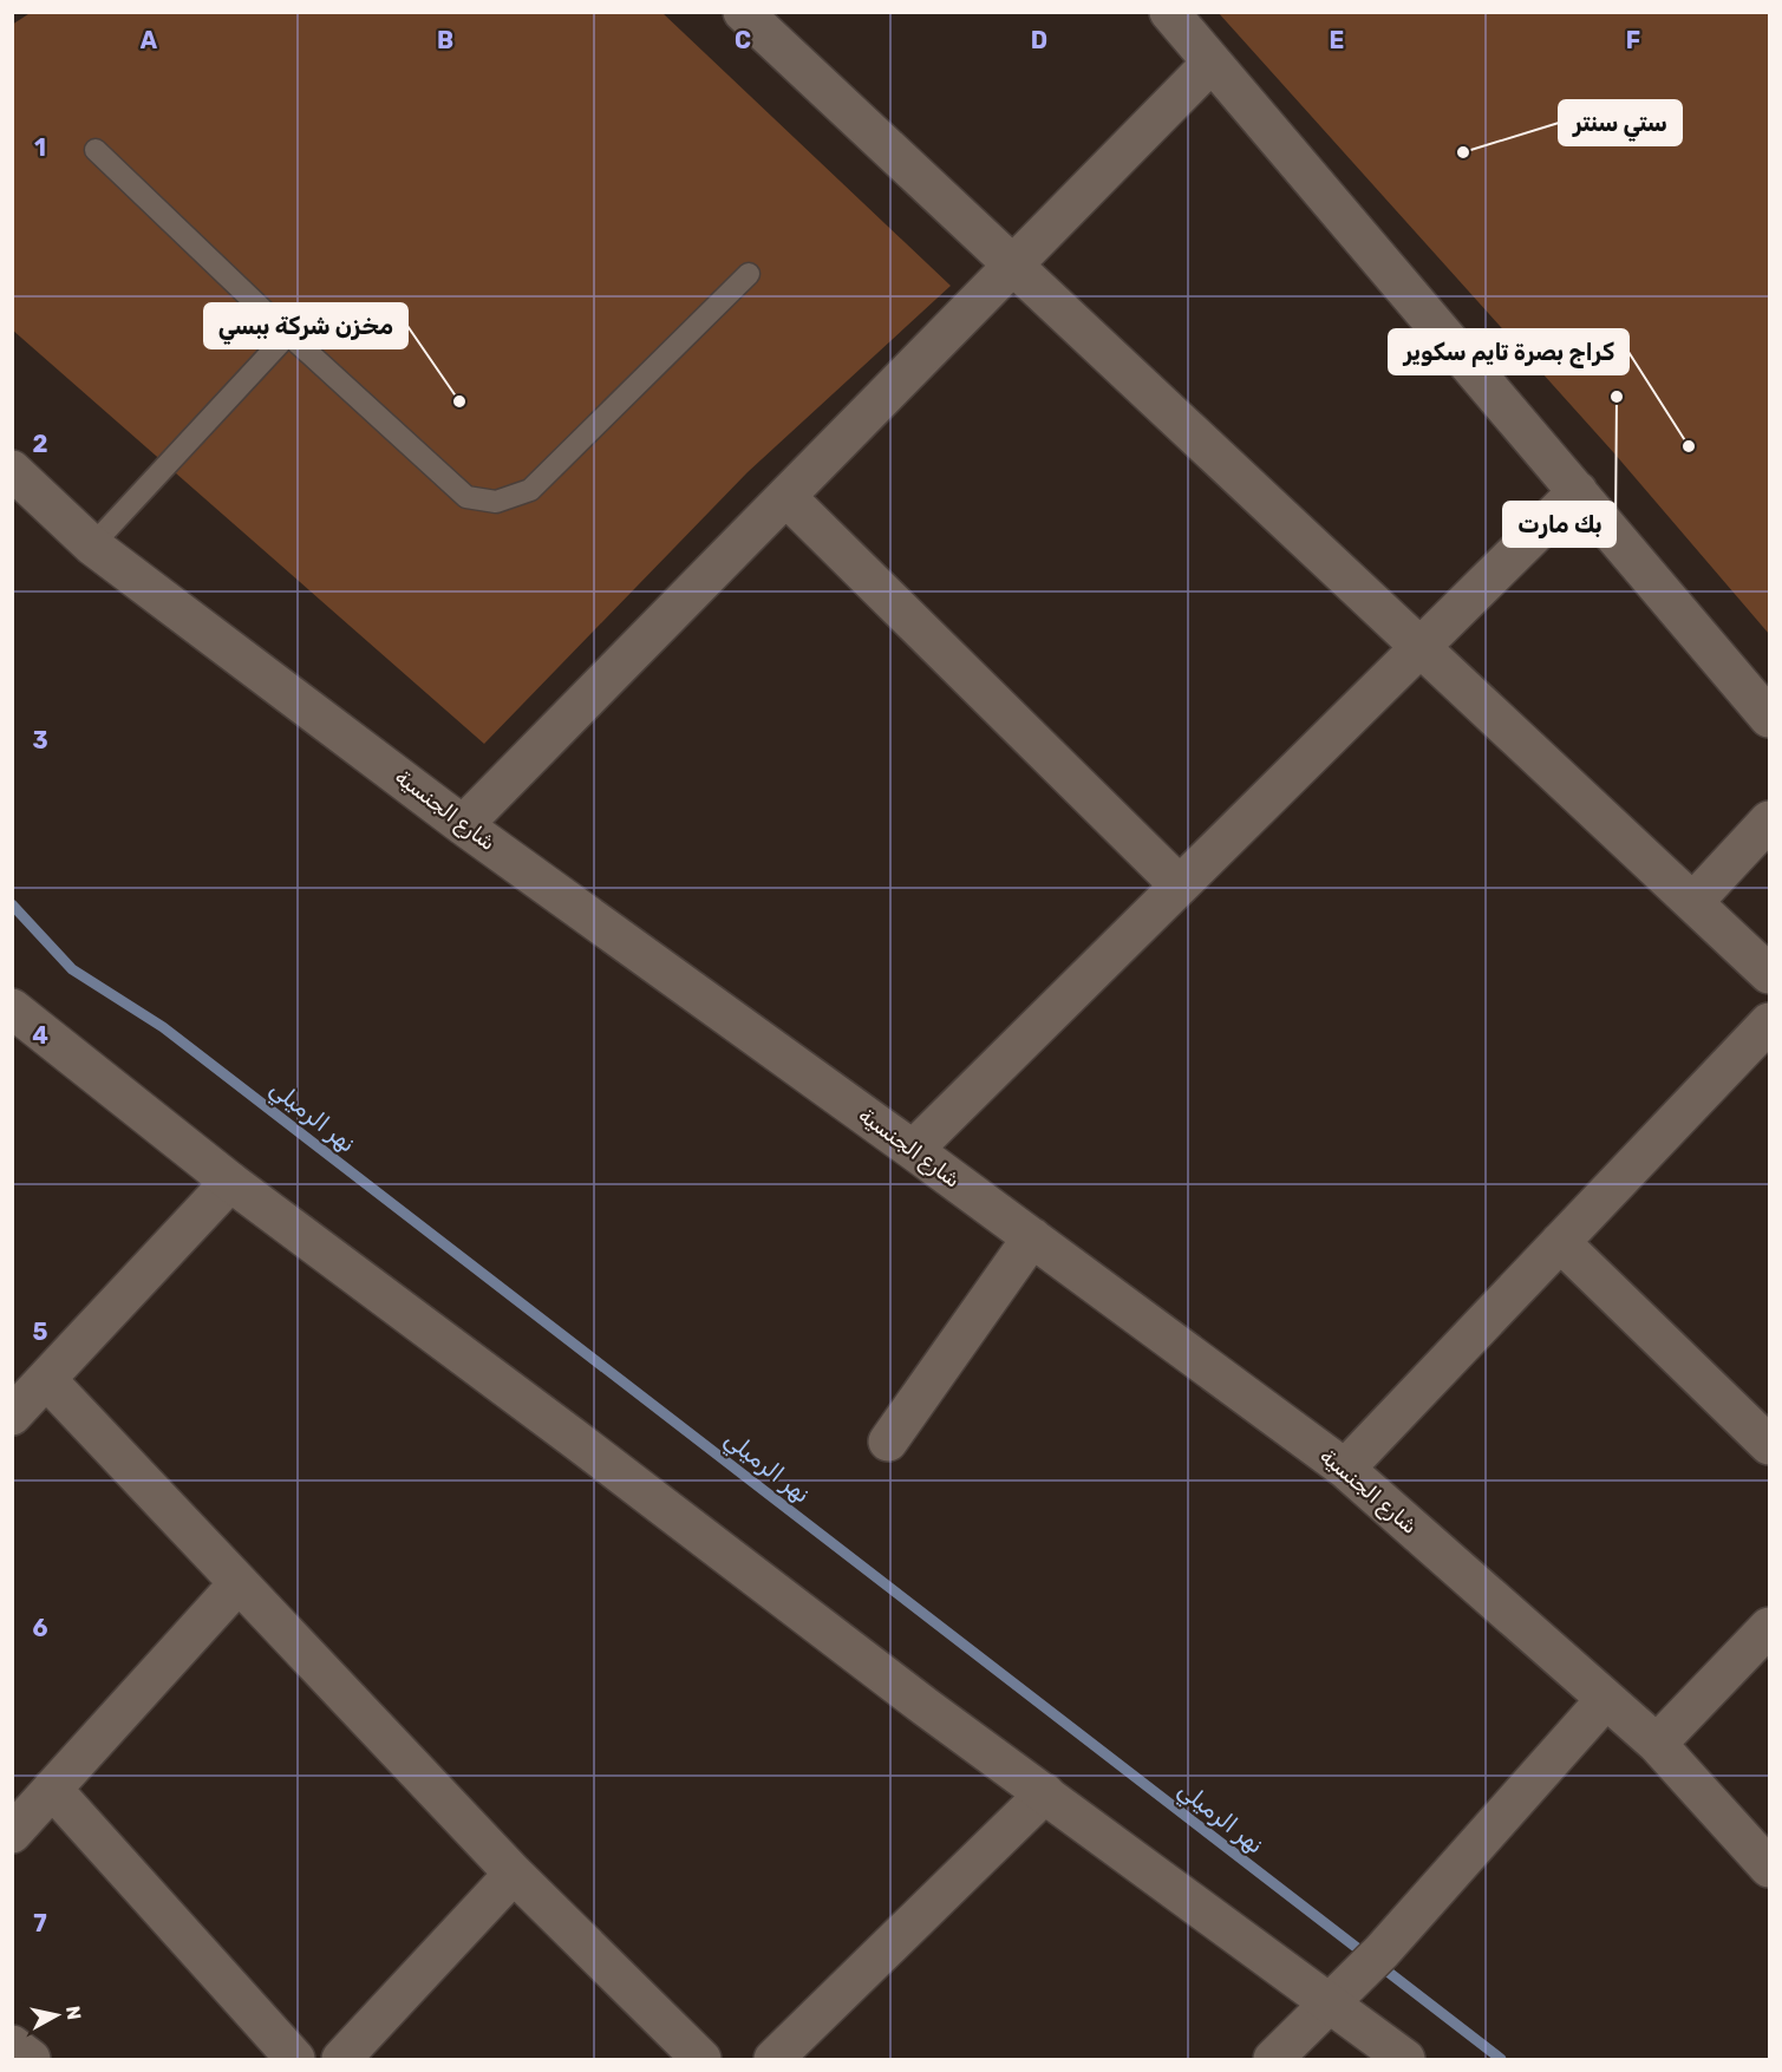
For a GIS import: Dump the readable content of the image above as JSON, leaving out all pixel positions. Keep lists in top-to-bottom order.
{
  "streets": {
    "street": ["شارع الجنسية"]
  },
  "water": ["نهر الرميلي"],
  "places": [
    "ستي سنتر",
    "بك مارت",
    "مخزن شركة ببسي",
    "كراج بصرة تايم سكوير"
  ],
  "north": "right",
  "grid": {
    "columns": [
      "A",
      "B",
      "C",
      "D",
      "E",
      "F"
    ],
    "rows": [
      "1",
      "2",
      "3",
      "4",
      "5",
      "6",
      "7"
    ]
  }
}
